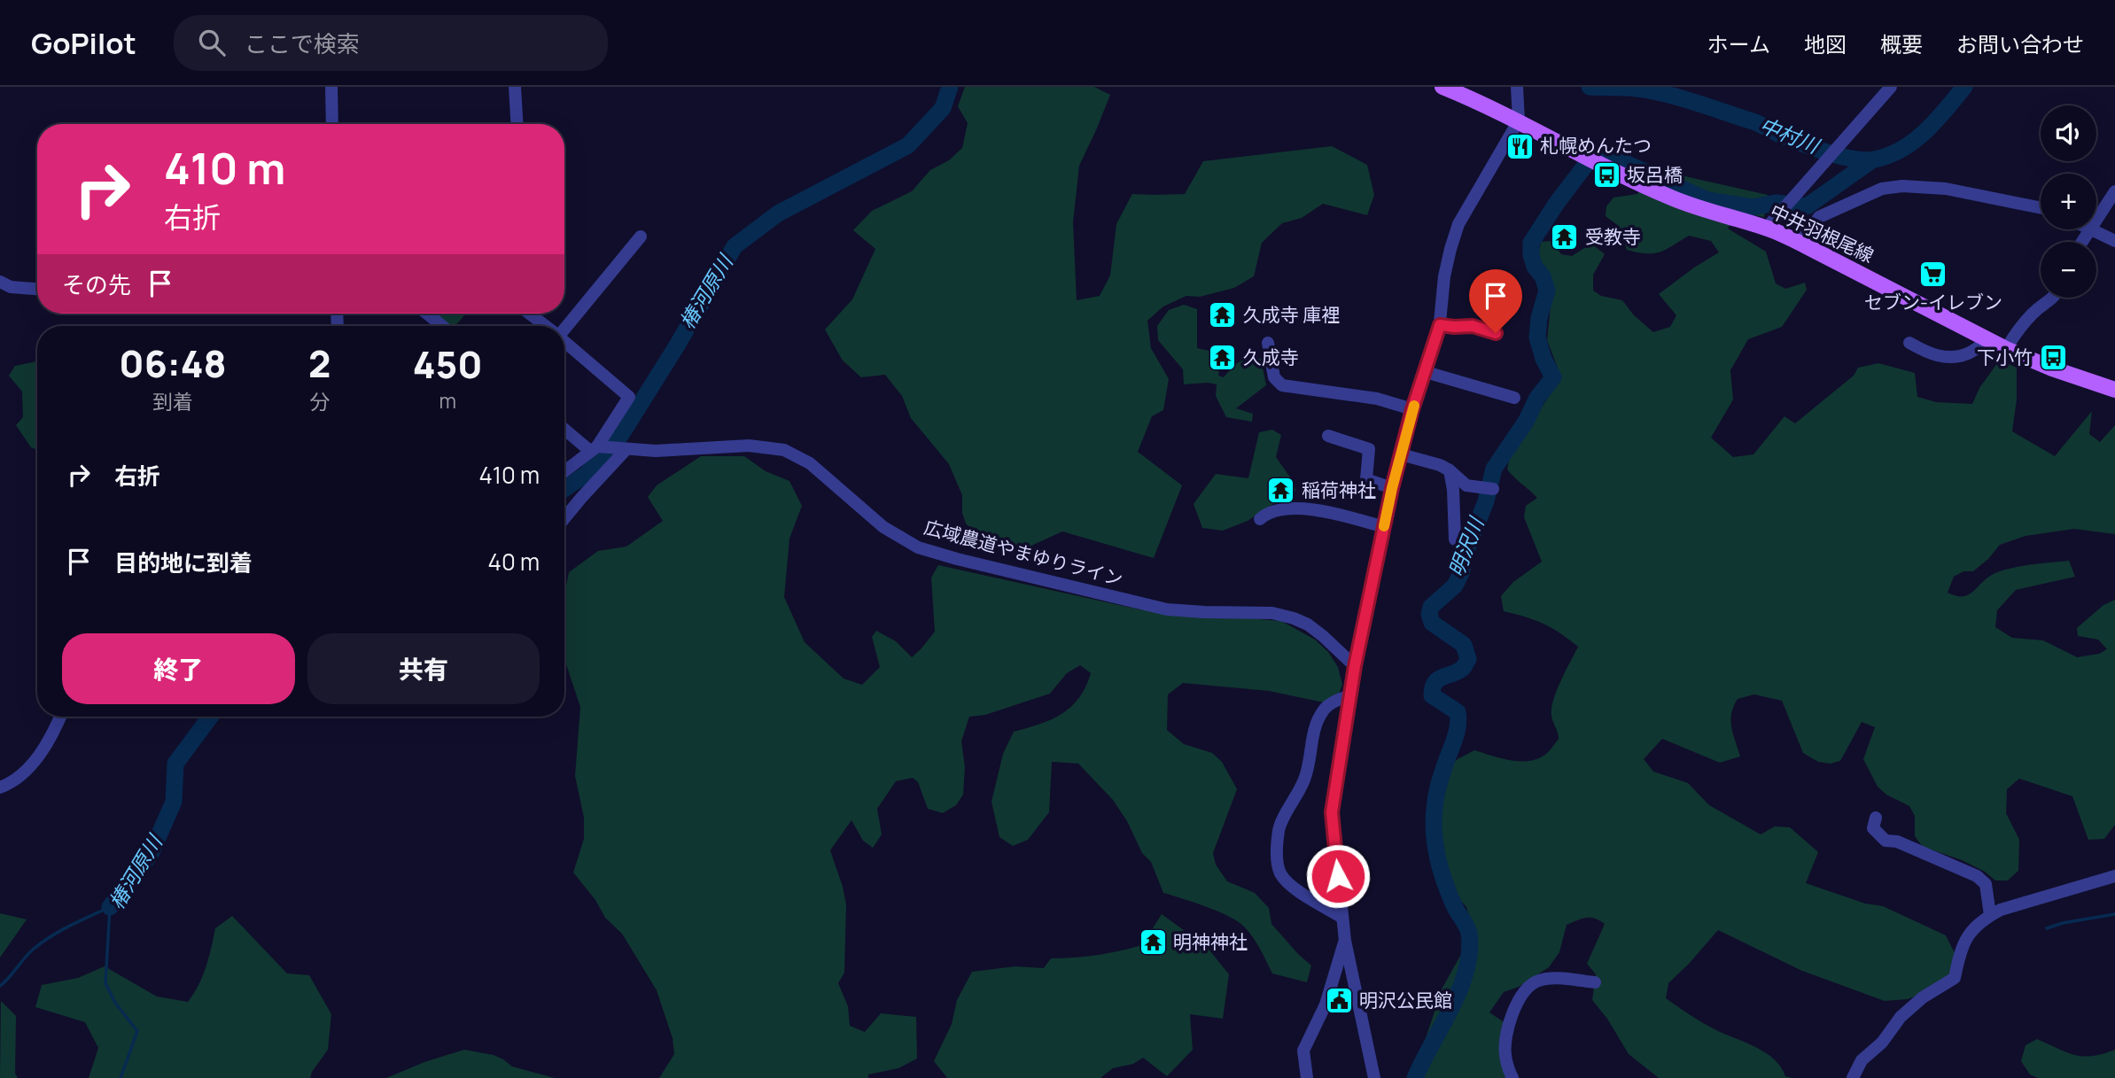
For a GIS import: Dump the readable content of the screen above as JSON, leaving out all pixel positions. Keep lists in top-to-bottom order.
{
  "streets": {
    "main road": ["中井羽根尾線"],
    "street": ["広域農道やまゆりライン"]
  },
  "water": ["中村川", "椿河原川", "明沢川"],
  "places": {
    "restaurant": ["札幌めんたつ"],
    "bus stop": ["坂呂橋", "下小竹"],
    "temple": [
      "受教寺",
      "久成寺 庫裡",
      "久成寺",
      "稲荷神社",
      "明神神社"
    ],
    "supermarket": ["セブン-イレブン"],
    "public building": ["明沢公民館"]
  },
  "page": {
    "header": "GoPilot",
    "search": "ここで検索",
    "nav": [
      "ホーム",
      "地図",
      "概要",
      "お問い合わせ"
    ],
    "map_buttons": ["+", "−"],
    "turn": ["410 m", "右折"],
    "then": "その先",
    "eta": [
      "06:48",
      "到着",
      "2",
      "分",
      "450",
      "m"
    ],
    "list": [
      {
        "name": "右折",
        "value": "410 m"
      },
      {
        "name": "目的地に到着",
        "value": "40 m"
      }
    ],
    "buttons": ["終了", "共有"]
  }
}
